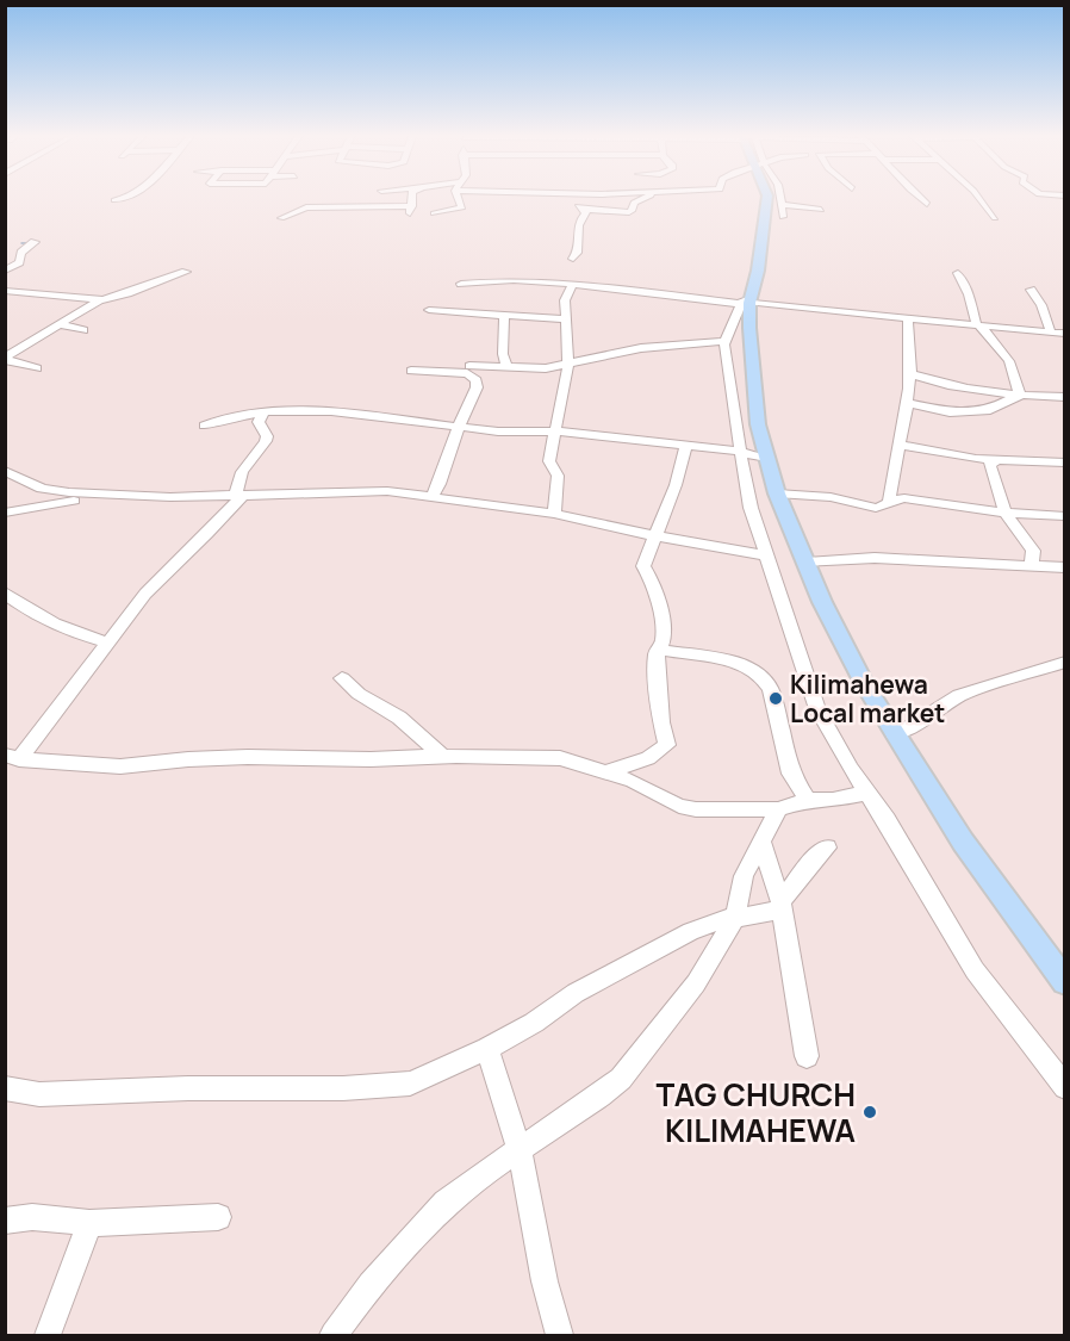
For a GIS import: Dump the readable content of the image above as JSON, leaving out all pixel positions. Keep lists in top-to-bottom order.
{
  "places": ["Kilimahewa Local market", "TAG CHURCH KILIMAHEWA"]
}
